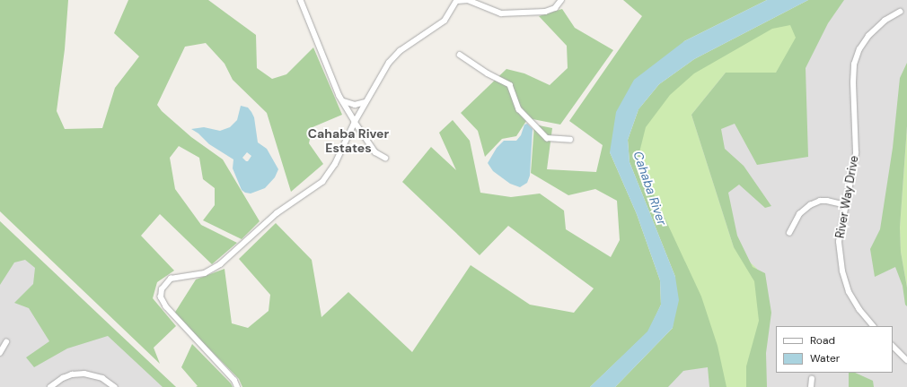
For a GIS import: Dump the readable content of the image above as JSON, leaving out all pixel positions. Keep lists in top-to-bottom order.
{
  "streets": {
    "street": ["River Way Drive"]
  },
  "districts": ["Cahaba River Estates"],
  "water": ["Cahaba River"],
  "legend": ["Road", "Water"]
}
